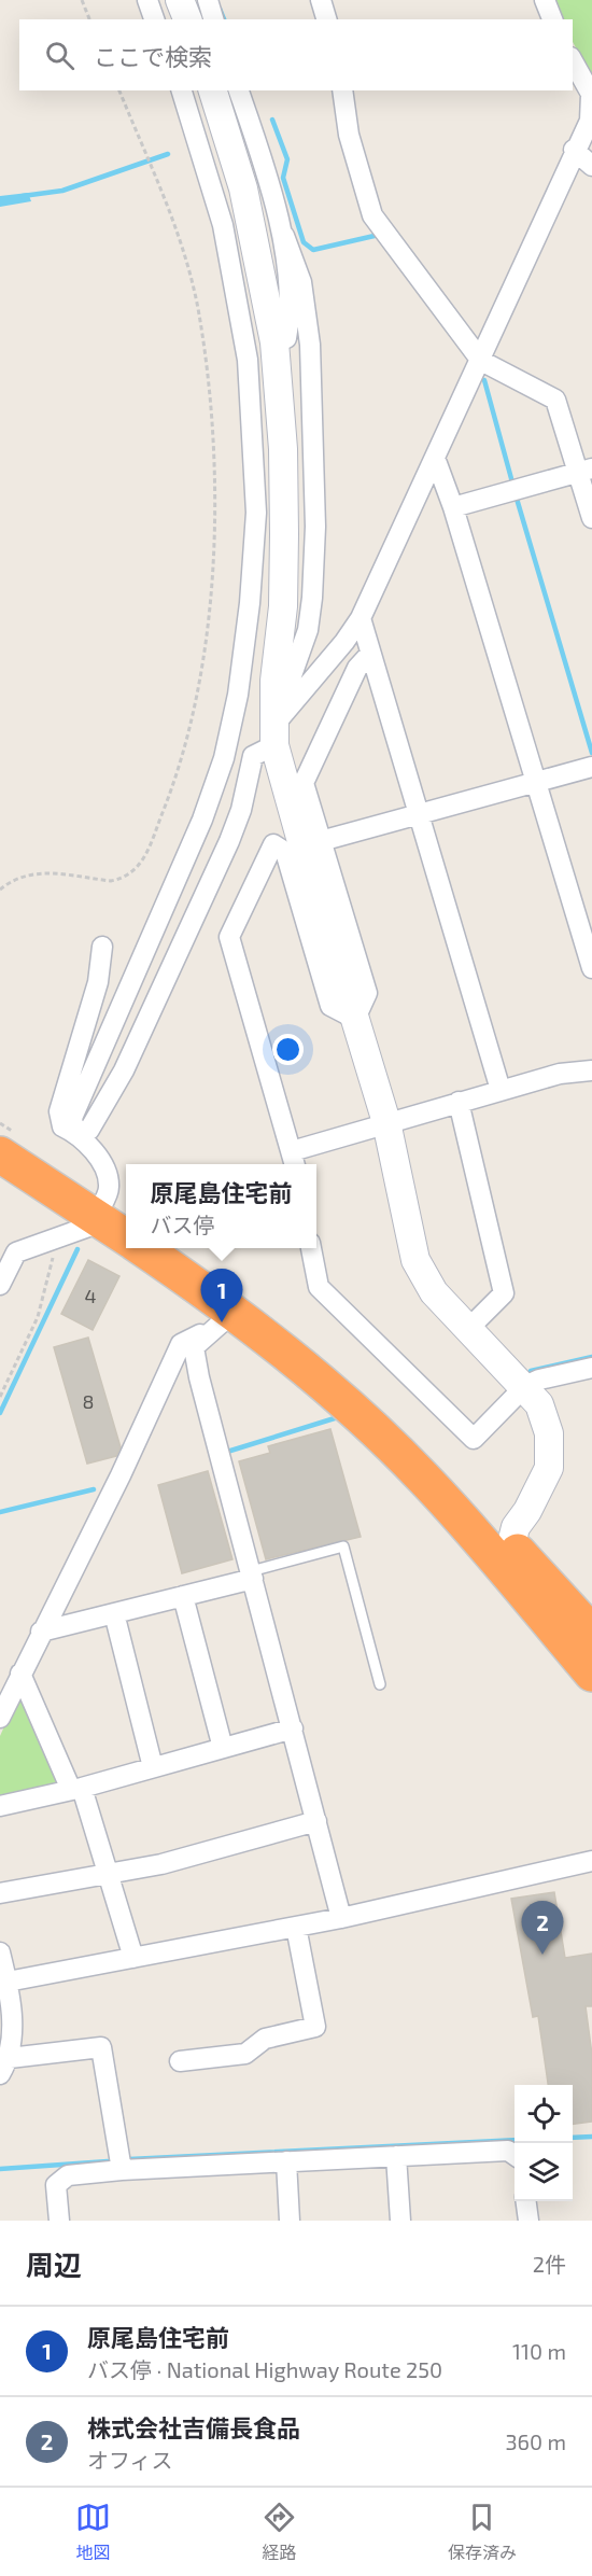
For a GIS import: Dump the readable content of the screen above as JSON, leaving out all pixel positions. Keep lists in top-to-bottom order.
{
  "house_numbers": ["4", "8"],
  "page": {
    "search": "ここで検索",
    "popup": ["原尾島住宅前", "バス停"],
    "pins": ["1", "2"],
    "heading": ["周辺", "2件"],
    "list": [
      {
        "mark": "1",
        "name": "原尾島住宅前",
        "note": "バス停 · National Highway Route 250",
        "value": "110 m"
      },
      {
        "mark": "2",
        "name": "株式会社吉備長食品",
        "note": "オフィス",
        "value": "360 m"
      }
    ],
    "nav": ["地図", "経路", "保存済み"]
  }
}
